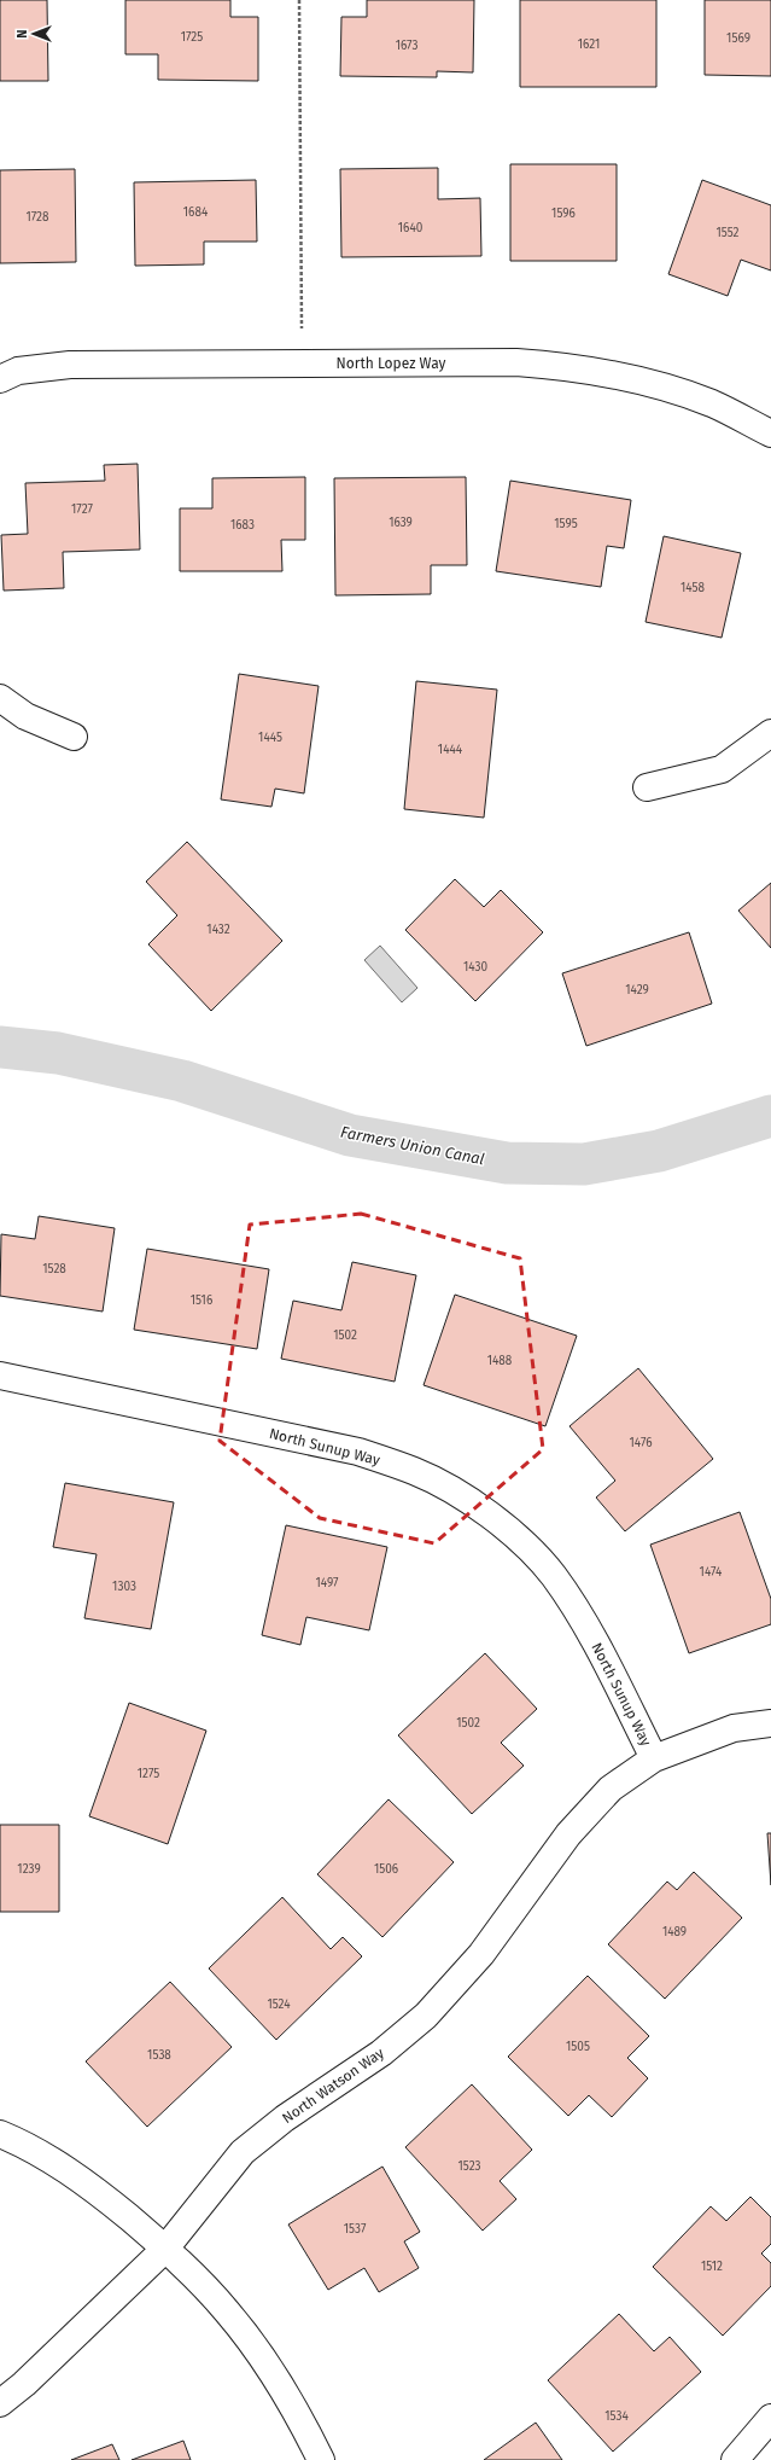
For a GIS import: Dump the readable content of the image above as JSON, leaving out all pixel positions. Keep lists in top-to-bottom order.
{
  "streets": {
    "street": ["North Lopez Way", "North Sunup Way", "North Watson Way"]
  },
  "crossings": [
    ["North Sunup Way", "North Watson Way"]
  ],
  "water": ["Farmers Union Canal"],
  "house_numbers": [
    "1725",
    "1569",
    "1621",
    "1673",
    "1684",
    "1596",
    "1728",
    "1640",
    "1552",
    "1727",
    "1639",
    "1595",
    "1683",
    "1458",
    "1445",
    "1444",
    "1432",
    "1430",
    "1429",
    "1528",
    "1516",
    "1502",
    "1488",
    "1476",
    "1474",
    "1497",
    "1303",
    "1502",
    "1275",
    "1239",
    "1506",
    "1489",
    "1524",
    "1505",
    "1538",
    "1523",
    "1537",
    "1512",
    "1534"
  ],
  "north": "left"
}
